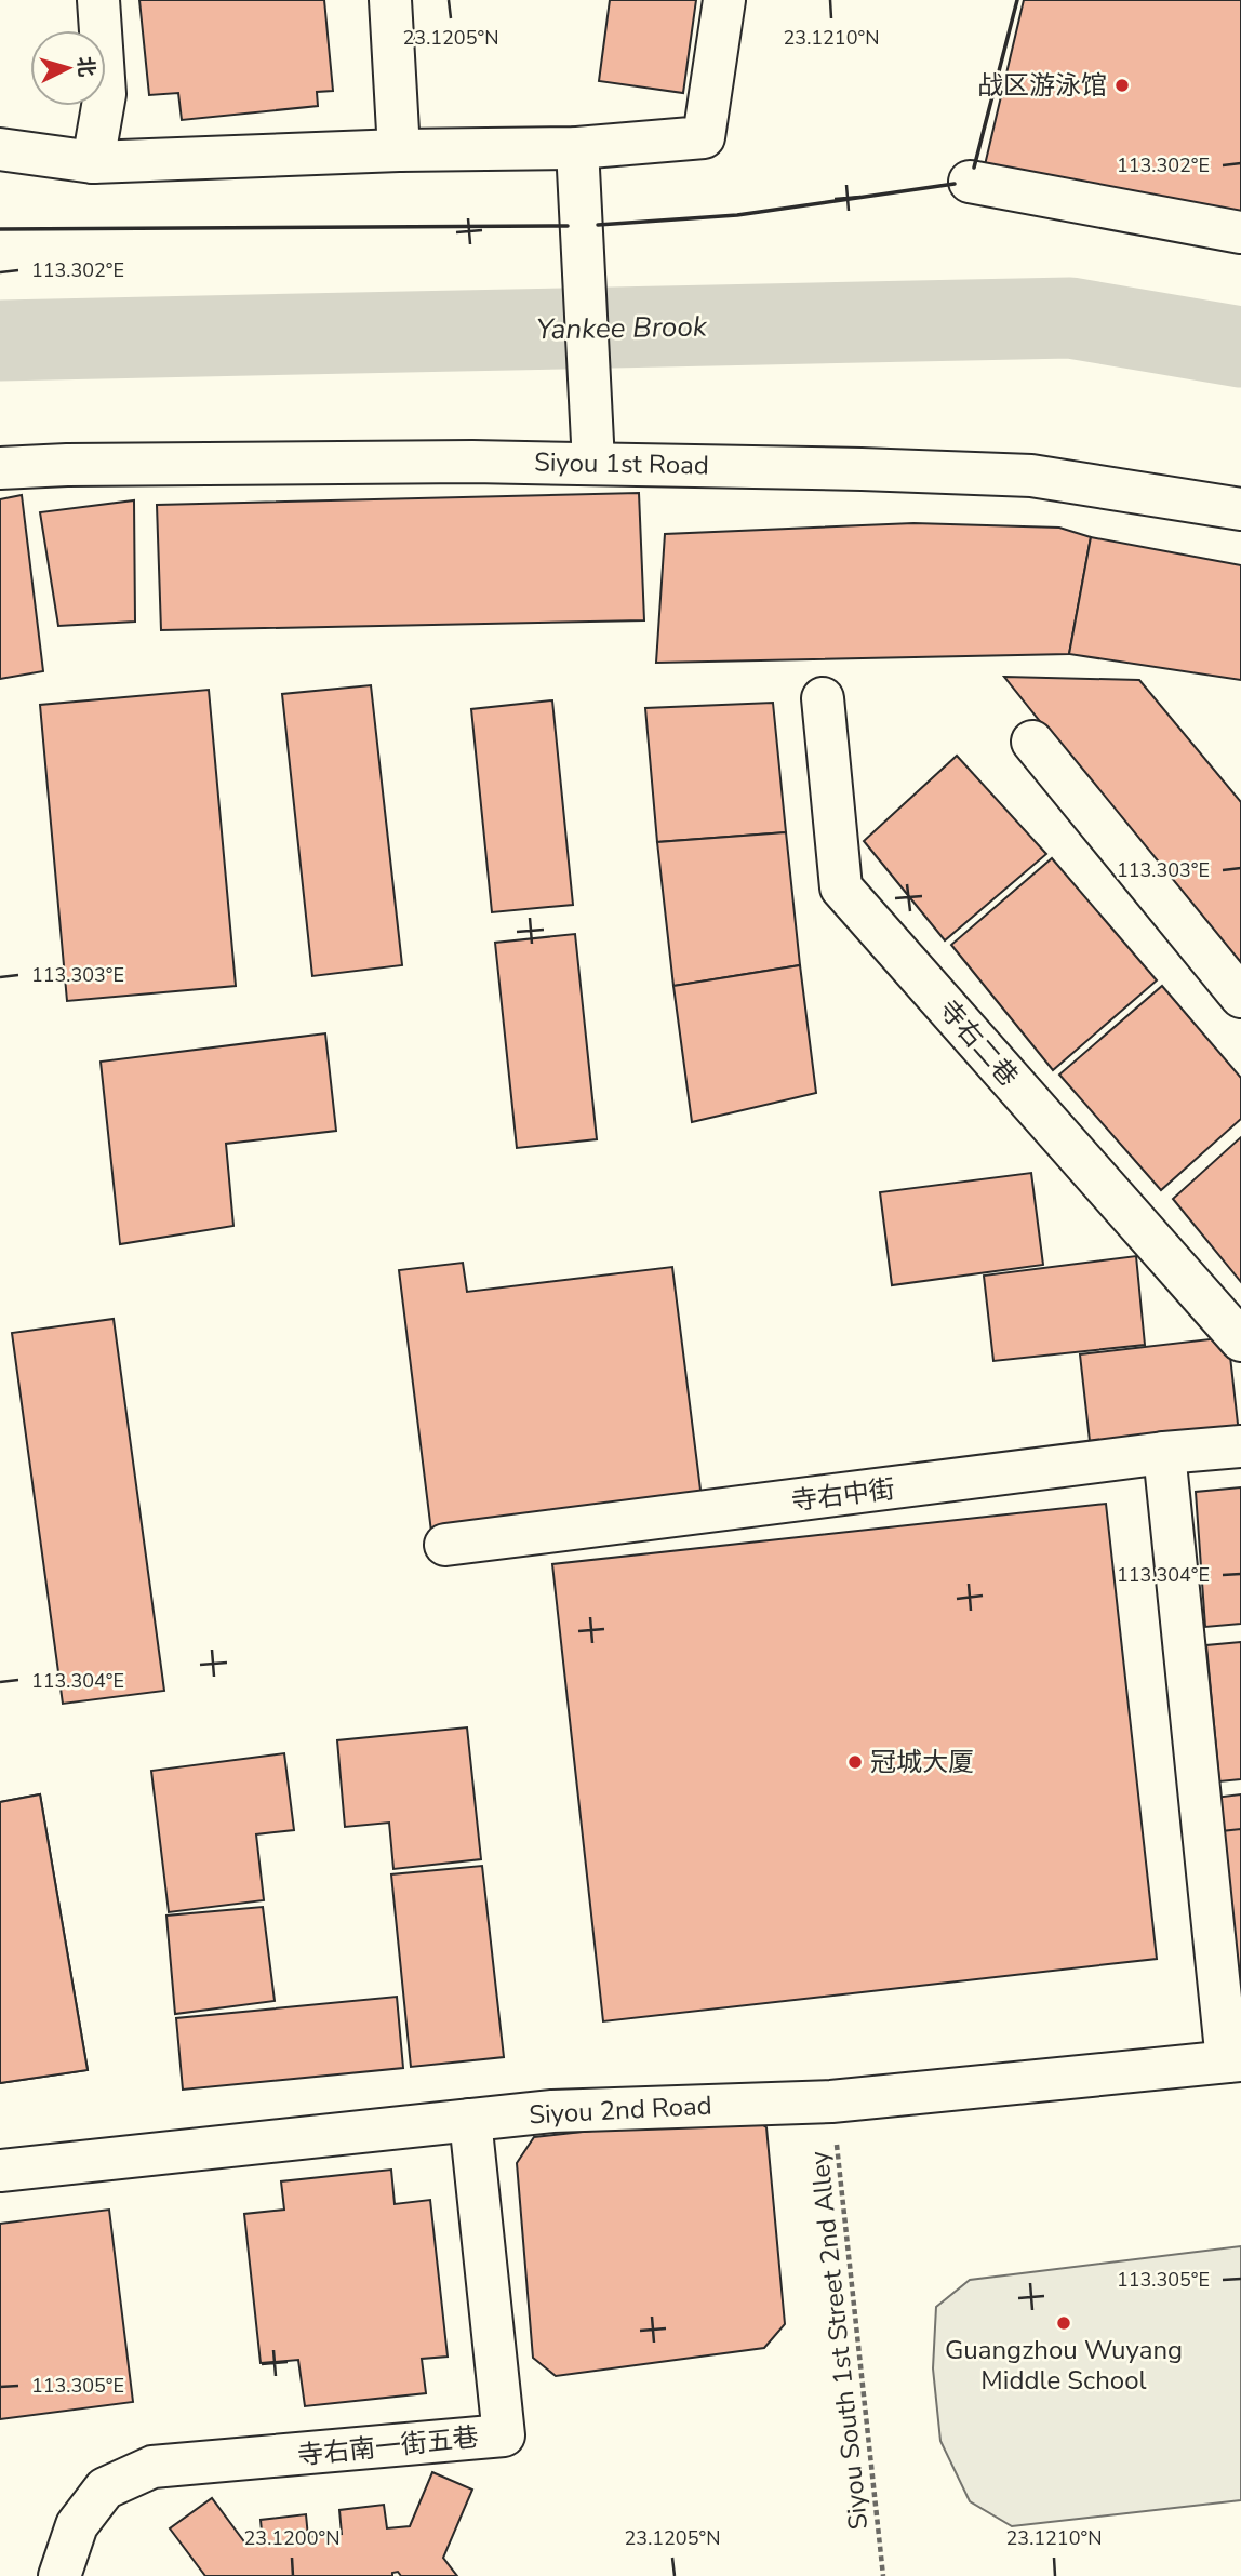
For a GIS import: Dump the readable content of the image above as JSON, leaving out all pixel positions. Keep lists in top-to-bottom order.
{
  "streets": {
    "street": [
      "Siyou 1st Road",
      "寺右二巷",
      "寺右中街",
      "Siyou 2nd Road",
      "寺右南一街五巷"
    ],
    "path": ["Siyou South 1st Street 2nd Alley"]
  },
  "crossings": [
    ["Siyou 2nd Road", "Siyou South 1st Street 2nd Alley"],
    ["Siyou 2nd Road", "寺右南一街五巷"]
  ],
  "water": ["Yankee Brook"],
  "places": ["战区游泳馆", "冠城大厦", "Guangzhou Wuyang Middle School"],
  "north": "right",
  "coordinates": [
    "23.1205°N",
    "23.1210°N",
    "113.302°E",
    "113.303°E",
    "113.304°E",
    "113.305°E",
    "23.1200°N"
  ]
}
